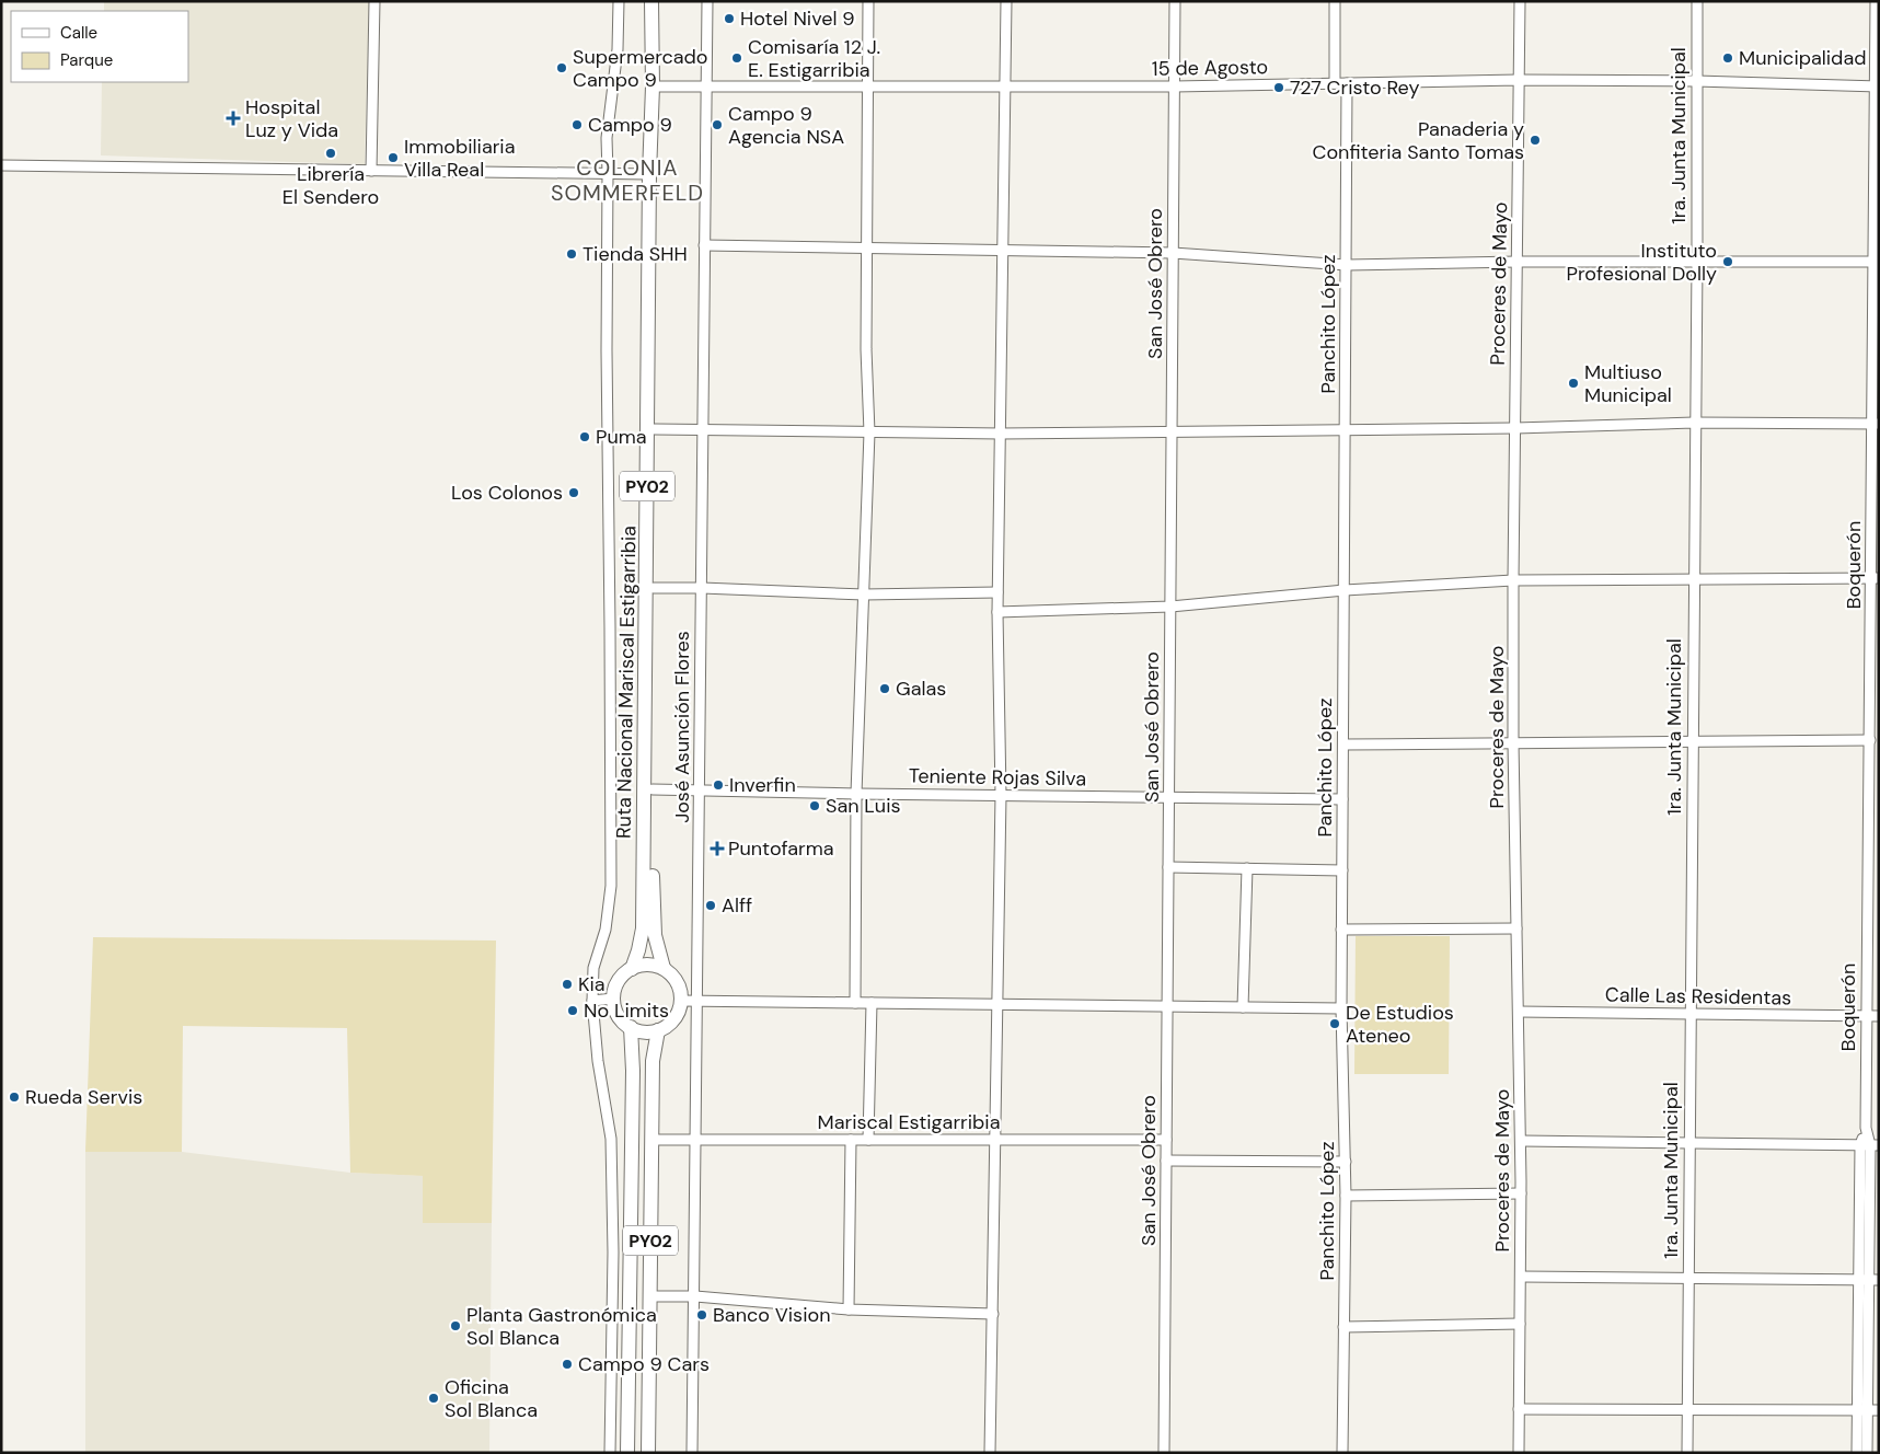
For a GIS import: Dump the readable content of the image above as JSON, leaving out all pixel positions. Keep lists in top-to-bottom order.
{
  "streets": {
    "highway": ["PY02", "Ruta Nacional Mariscal Estigarribia"],
    "street": [
      "15 de Agosto",
      "1ra. Junta Municipal",
      "San José Obrero",
      "Proceres de Mayo",
      "Panchito López",
      "Boquerón",
      "José Asunción Flores",
      "Teniente Rojas Silva",
      "Calle Las Residentas",
      "Mariscal Estigarribia"
    ]
  },
  "crossings": [
    ["15 de Agosto", "1ra. Junta Municipal"],
    ["15 de Agosto", "San José Obrero"],
    ["15 de Agosto", "Proceres de Mayo"],
    ["15 de Agosto", "Panchito López"],
    ["15 de Agosto", "Boquerón"],
    ["15 de Agosto", "Ruta Nacional Mariscal Estigarribia"],
    ["15 de Agosto", "José Asunción Flores"],
    ["1ra. Junta Municipal", "Calle Las Residentas"],
    ["San José Obrero", "Teniente Rojas Silva"],
    ["San José Obrero", "Mariscal Estigarribia"],
    ["Proceres de Mayo", "Calle Las Residentas"],
    ["Panchito López", "Teniente Rojas Silva"],
    ["PY02", "Ruta Nacional Mariscal Estigarribia"],
    ["PY02", "Mariscal Estigarribia"],
    ["Boquerón", "Calle Las Residentas"],
    ["Ruta Nacional Mariscal Estigarribia", "Teniente Rojas Silva"],
    ["José Asunción Flores", "Teniente Rojas Silva"],
    ["José Asunción Flores", "Mariscal Estigarribia"]
  ],
  "districts": ["COLONIA SOMMERFELD"],
  "places": {
    "other": [
      "Hotel Nivel 9",
      "Comisaría 12 J. E. Estigarribia",
      "Municipalidad",
      "Supermercado Campo 9",
      "727 Cristo Rey",
      "Campo 9",
      "Campo 9 Agencia NSA",
      "Panaderia y Confiteria Santo Tomas",
      "Librería El Sendero",
      "Immobiliaria Villa Real",
      "Tienda SHH",
      "Instituto Profesional Dolly",
      "Multiuso Municipal",
      "Puma",
      "Los Colonos",
      "Galas",
      "Inverfin",
      "San Luis",
      "Alff",
      "Kia",
      "No Limits",
      "De Estudios Ateneo",
      "Rueda Servis",
      "Banco Vision",
      "Planta Gastronómica Sol Blanca",
      "Campo 9 Cars",
      "Oficina Sol Blanca"
    ],
    "health": ["Hospital Luz y Vida", "Puntofarma"]
  },
  "legend": ["Calle", "Parque"]
}
